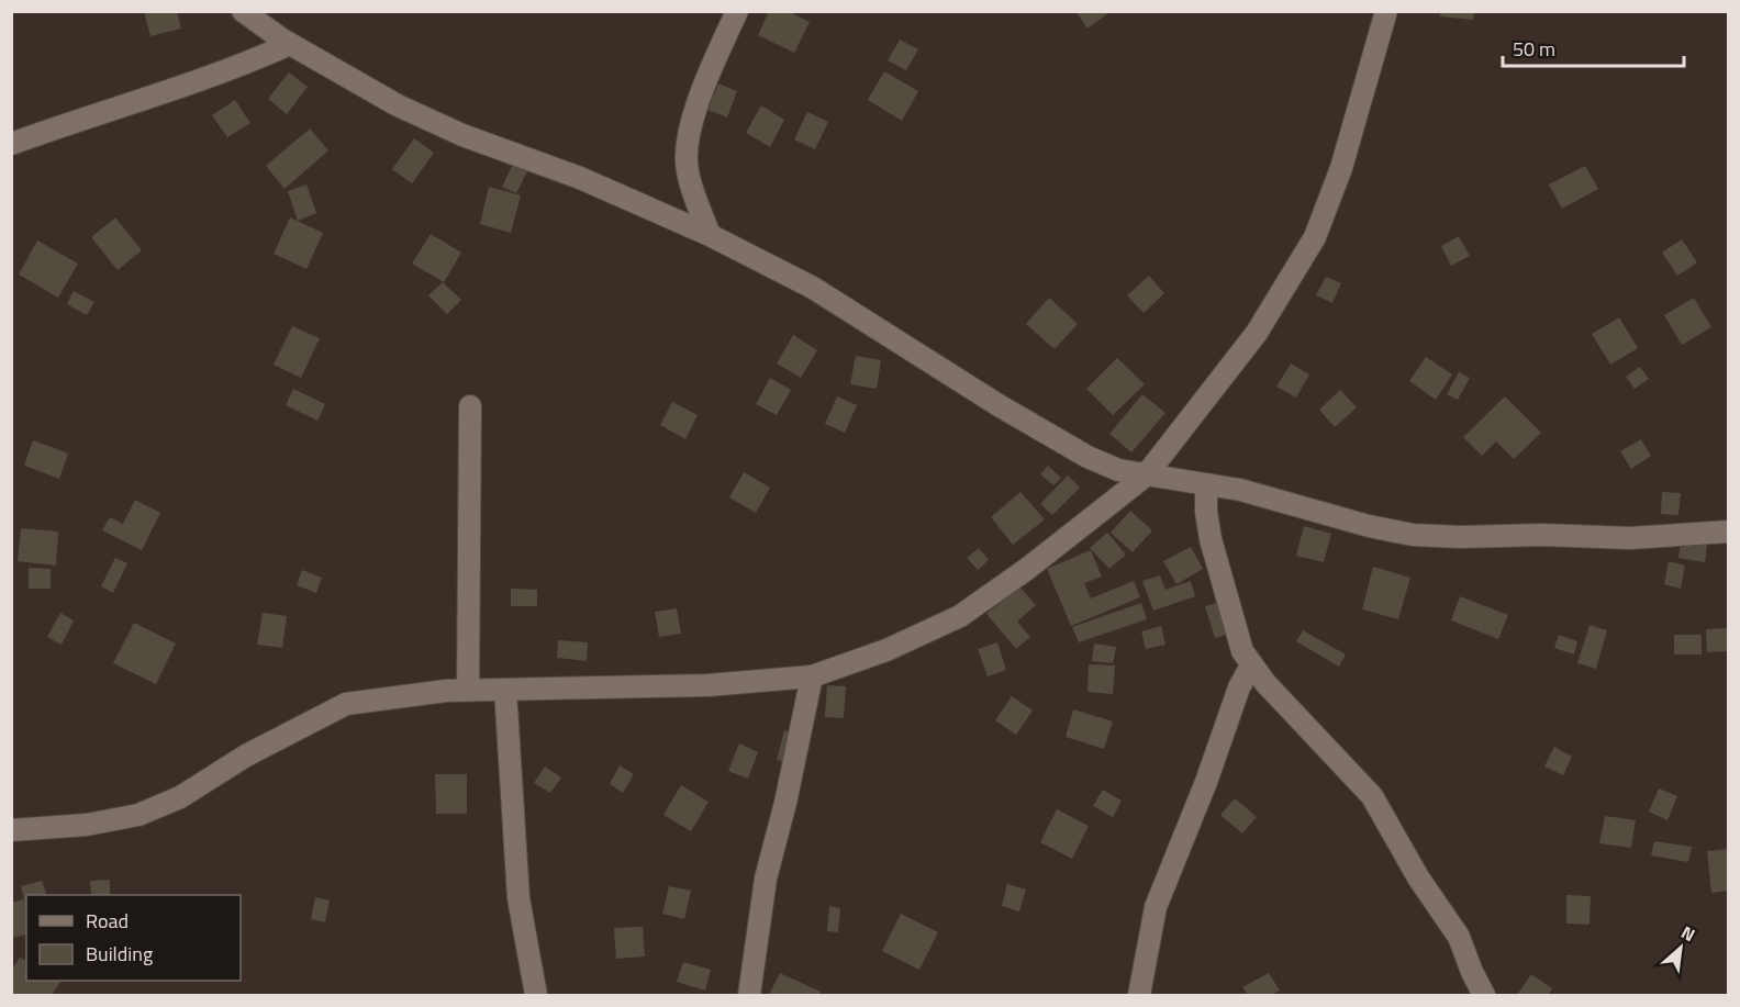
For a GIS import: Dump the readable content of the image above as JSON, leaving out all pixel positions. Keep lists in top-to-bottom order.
{
  "legend": ["Road", "Building"],
  "scale_bar": "50 m",
  "north": "top right"
}
